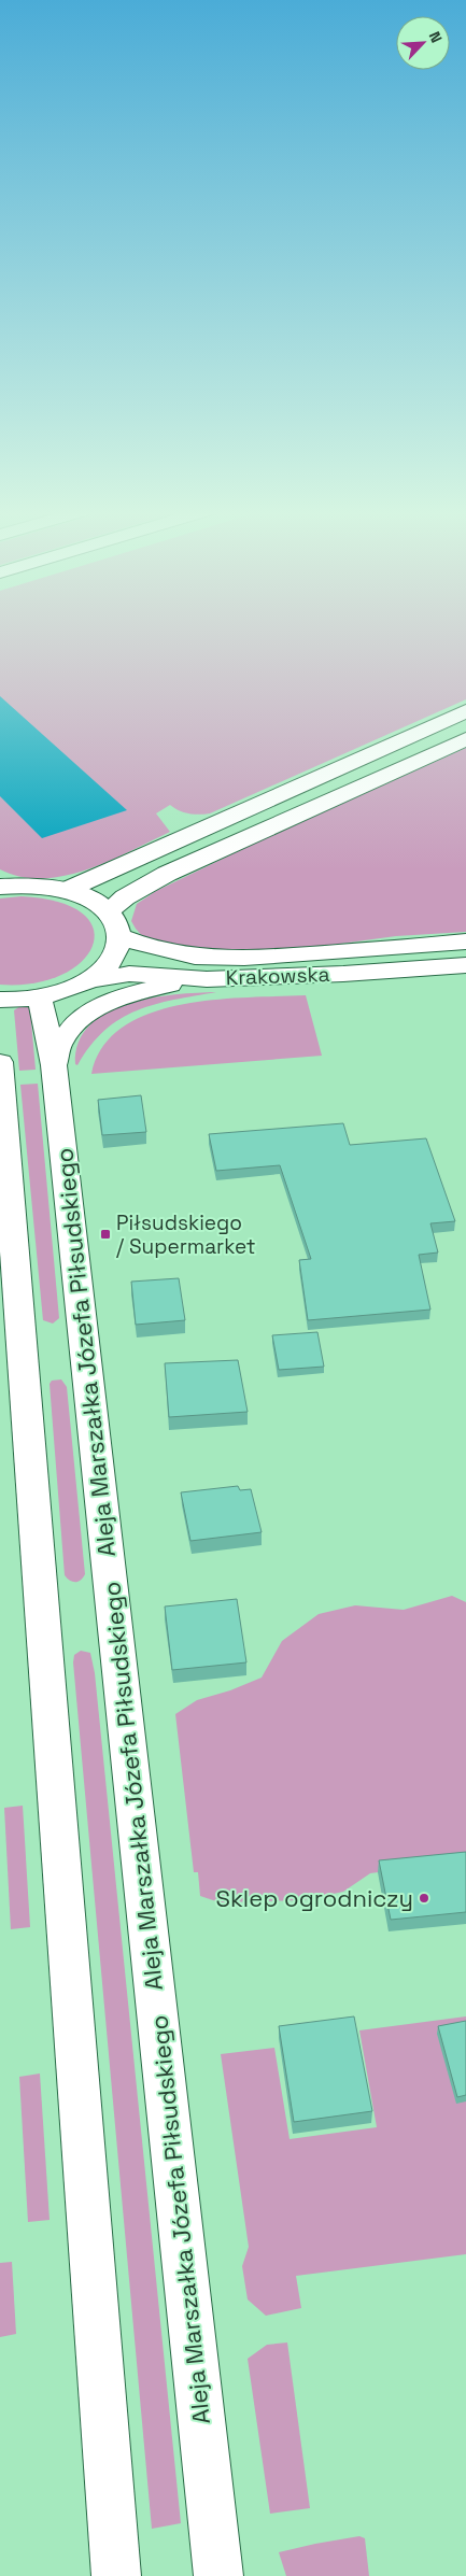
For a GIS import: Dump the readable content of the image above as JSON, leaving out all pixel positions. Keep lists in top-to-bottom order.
{
  "streets": {
    "main road": ["Krakowska", "Aleja Marszałka Józefa Piłsudskiego"]
  },
  "places": {
    "transit": ["Piłsudskiego / Supermarket"],
    "other": ["Sklep ogrodniczy"]
  },
  "north": "top right"
}
